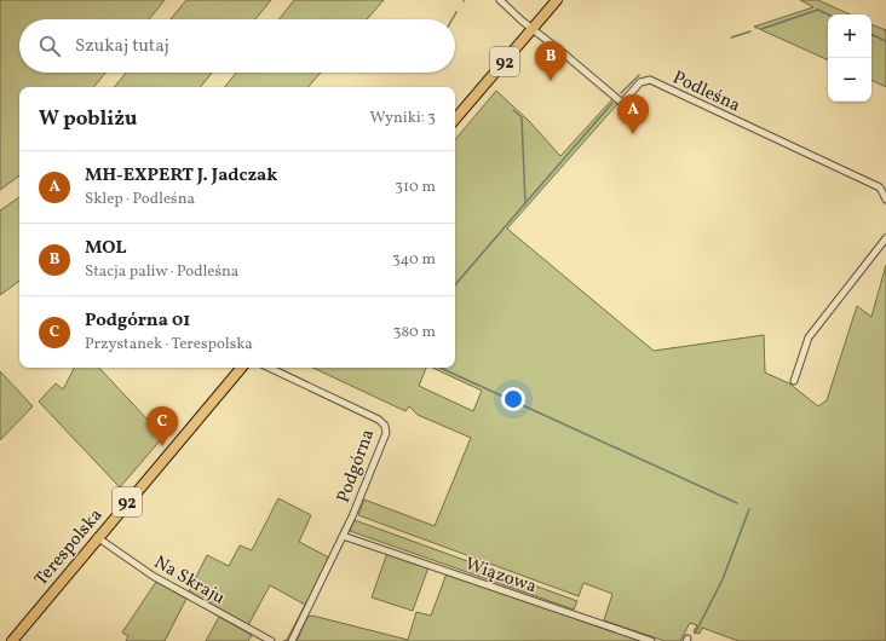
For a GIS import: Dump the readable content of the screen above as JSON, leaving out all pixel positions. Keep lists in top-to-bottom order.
{
  "streets": {
    "main road": ["92", "Terespolska"],
    "street": [
      "Podleśna",
      "Podgórna",
      "Wiązowa",
      "Na Skraju"
    ]
  },
  "crossings": [
    ["92", "Podleśna"],
    ["Podgórna", "Wiązowa"],
    ["Terespolska", "Na Skraju"]
  ],
  "page": {
    "map_buttons": ["+", "−"],
    "search": "Szukaj tutaj",
    "pins": ["B", "A", "C"],
    "heading": ["W pobliżu", "Wyniki: 3"],
    "list": [
      {
        "mark": "A",
        "name": "MH-EXPERT J. Jadczak",
        "note": "Sklep · Podleśna",
        "value": "310 m"
      },
      {
        "mark": "B",
        "name": "MOL",
        "note": "Stacja paliw · Podleśna",
        "value": "340 m"
      },
      {
        "mark": "C",
        "name": "Podgórna 01",
        "note": "Przystanek · Terespolska",
        "value": "380 m"
      }
    ]
  }
}
